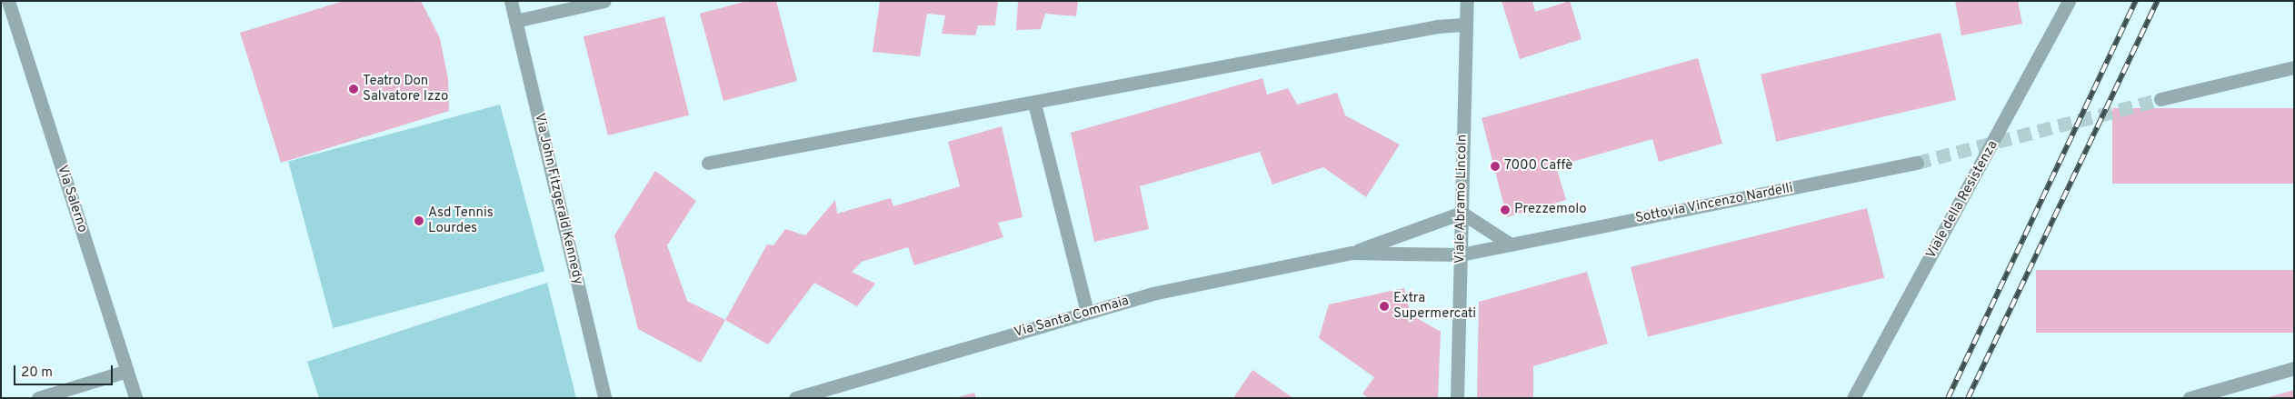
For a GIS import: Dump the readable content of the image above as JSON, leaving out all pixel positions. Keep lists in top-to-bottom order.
{
  "streets": {
    "street": [
      "Via Salerno",
      "Via John Fitzgerald Kennedy",
      "Viale Abramo Lincoln",
      "Viale della Resistenza",
      "Sottovia Vincenzo Nardelli",
      "Via Santa Commaia"
    ]
  },
  "crossings": [
    ["Viale Abramo Lincoln", "Sottovia Vincenzo Nardelli"],
    ["Viale Abramo Lincoln", "Via Santa Commaia"],
    ["Sottovia Vincenzo Nardelli", "Via Santa Commaia"]
  ],
  "places": [
    "Teatro Don Salvatore Izzo",
    "7000 Caffè",
    "Prezzemolo",
    "Asd Tennis Lourdes",
    "Extra Supermercati"
  ],
  "scale_bar": "20 m"
}
